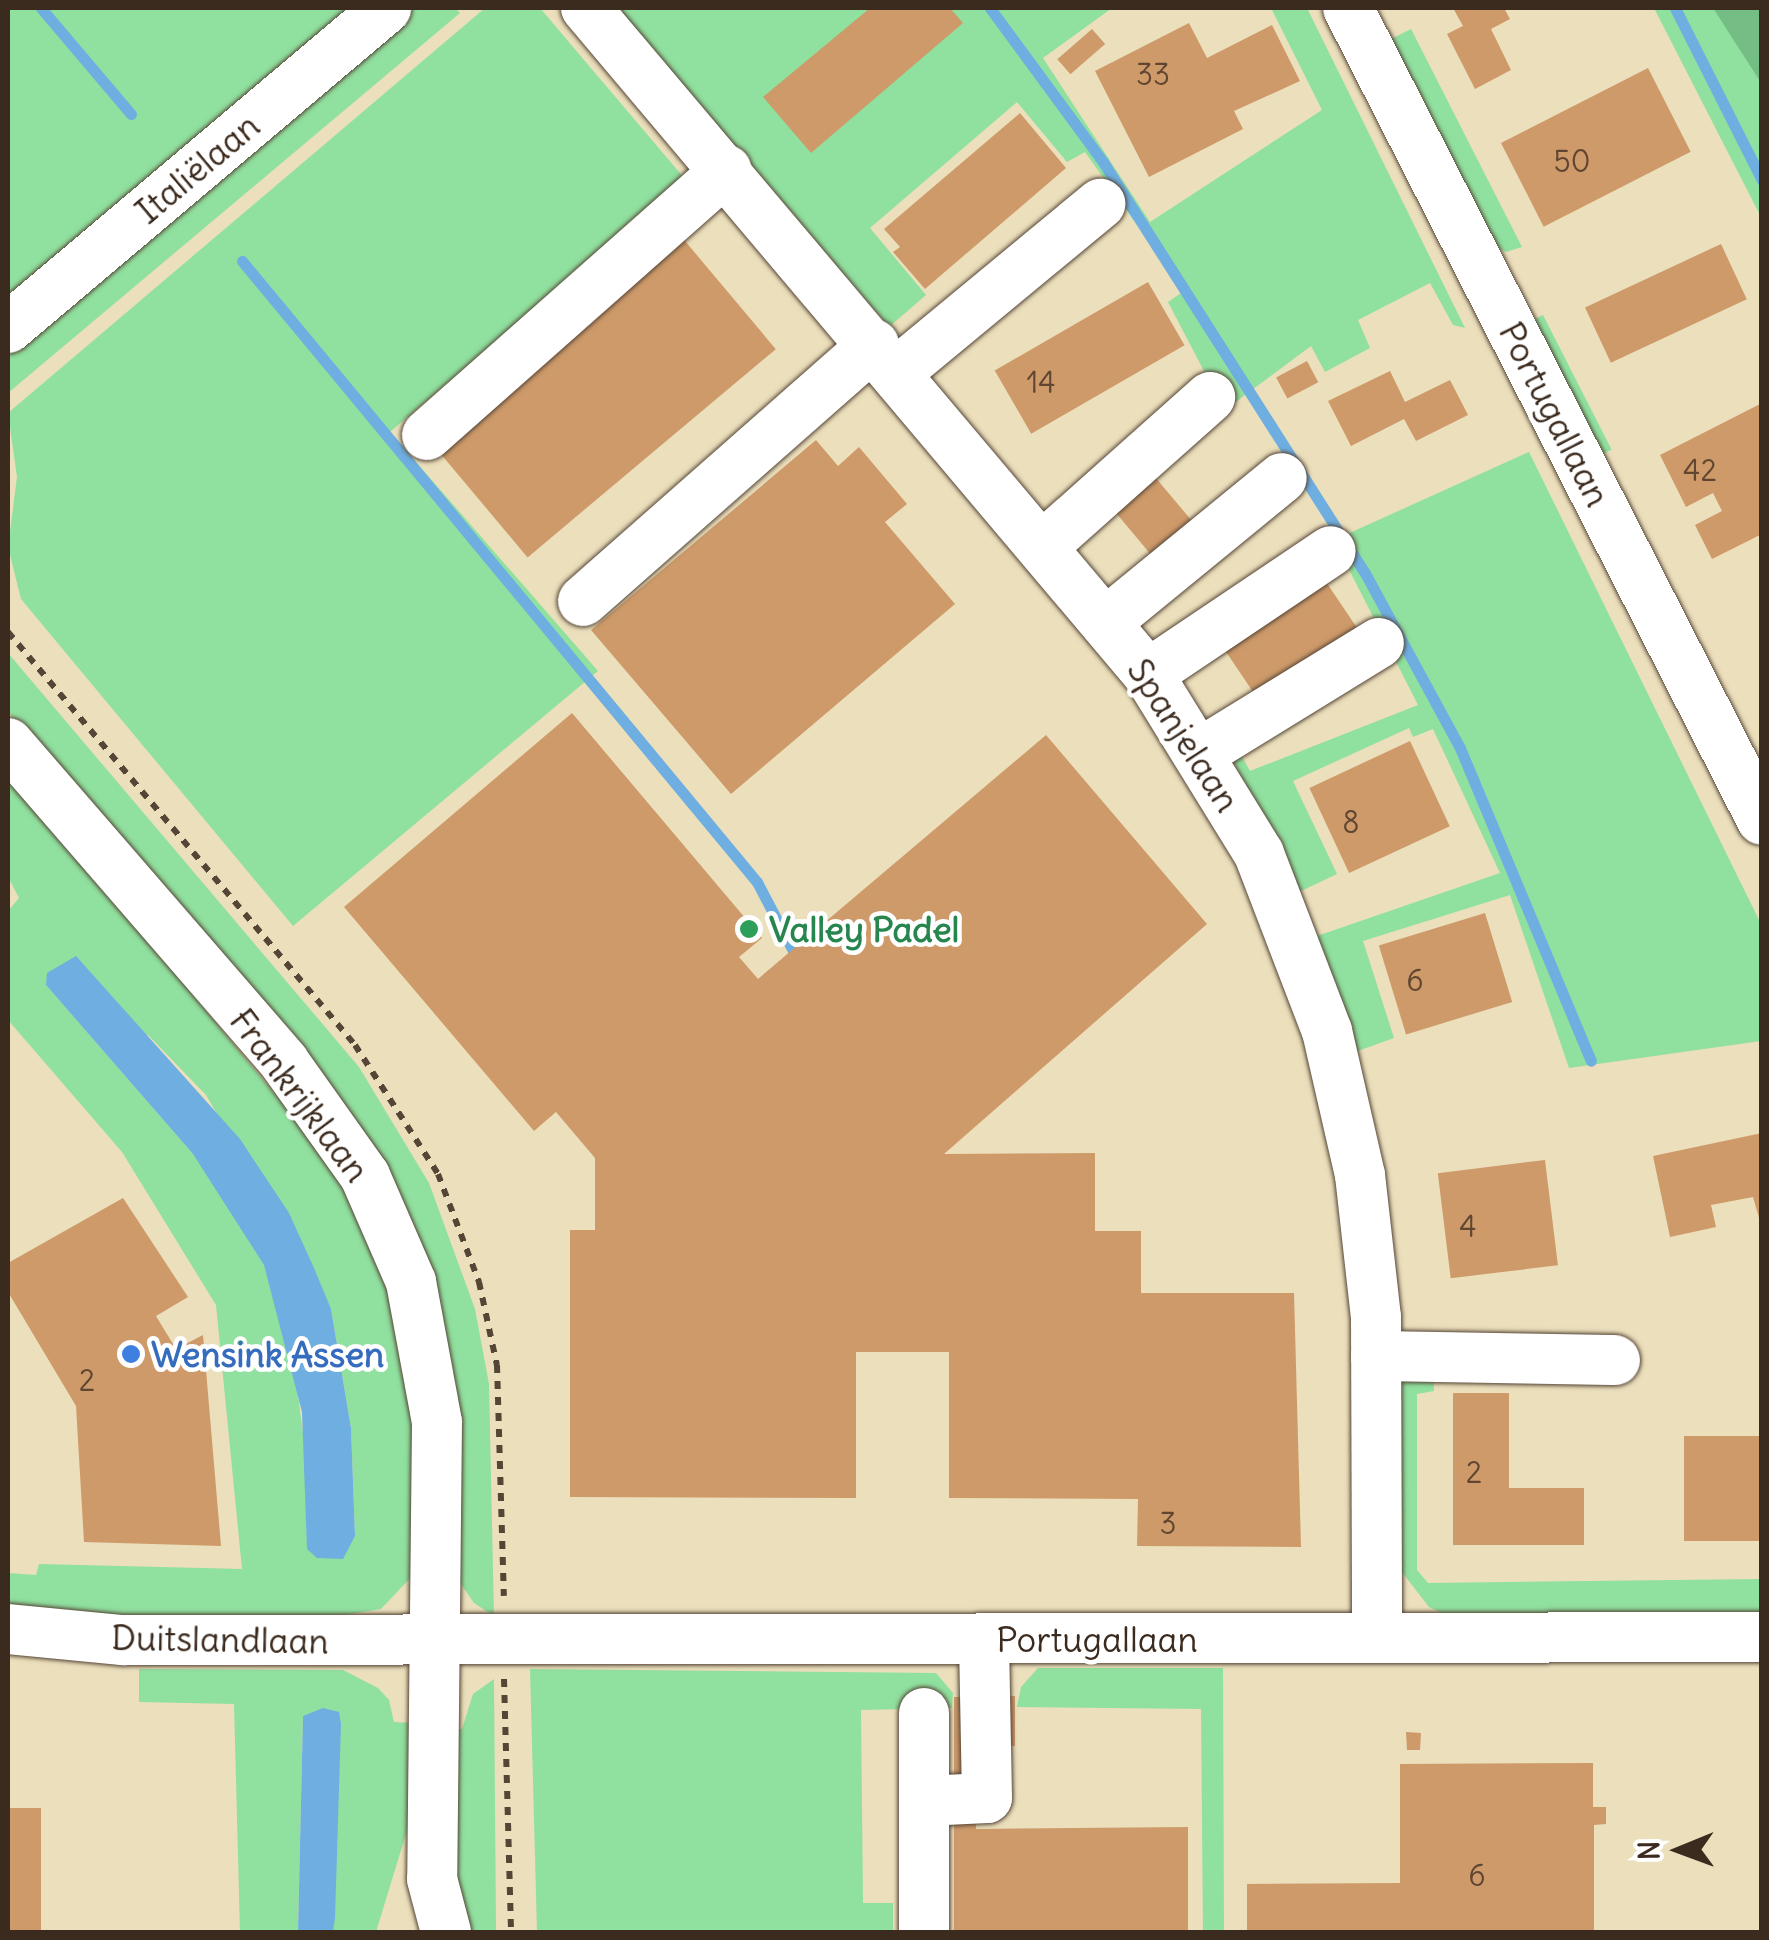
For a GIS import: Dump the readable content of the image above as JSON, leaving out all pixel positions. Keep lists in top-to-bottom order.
{
  "streets": {
    "street": [
      "Italiëlaan",
      "Portugallaan",
      "Spanjelaan",
      "Frankrijklaan",
      "Duitslandlaan"
    ]
  },
  "crossings": [
    ["Portugallaan", "Spanjelaan"],
    ["Portugallaan", "Frankrijklaan"],
    ["Portugallaan", "Duitslandlaan"],
    ["Frankrijklaan", "Duitslandlaan"]
  ],
  "places": ["Valley Padel", "Wensink Assen"],
  "house_numbers": [
    "33",
    "50",
    "14",
    "42",
    "8",
    "6",
    "4",
    "2",
    "2",
    "3",
    "6"
  ],
  "north": "left"
}
